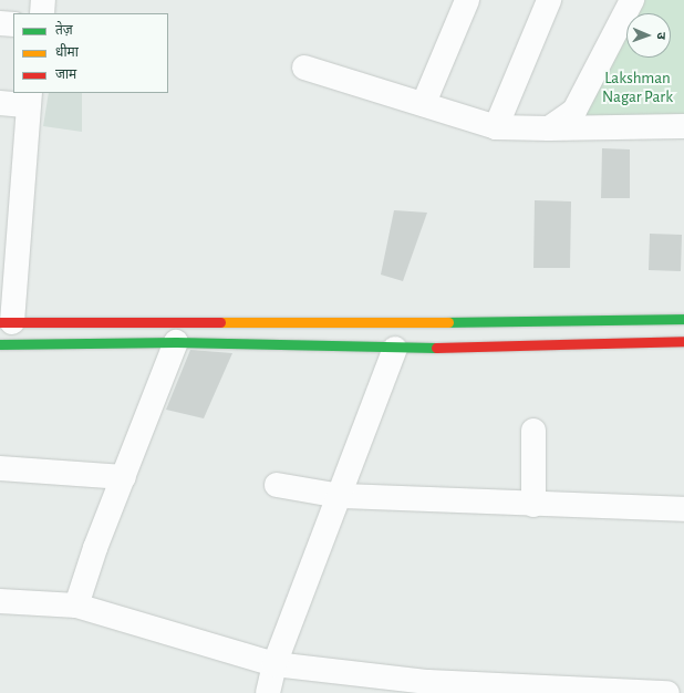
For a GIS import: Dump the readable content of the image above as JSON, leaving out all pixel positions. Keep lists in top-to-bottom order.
{
  "parks": ["Lakshman Nagar Park"],
  "legend": ["तेज़", "धीमा", "जाम"],
  "north": "right"
}
